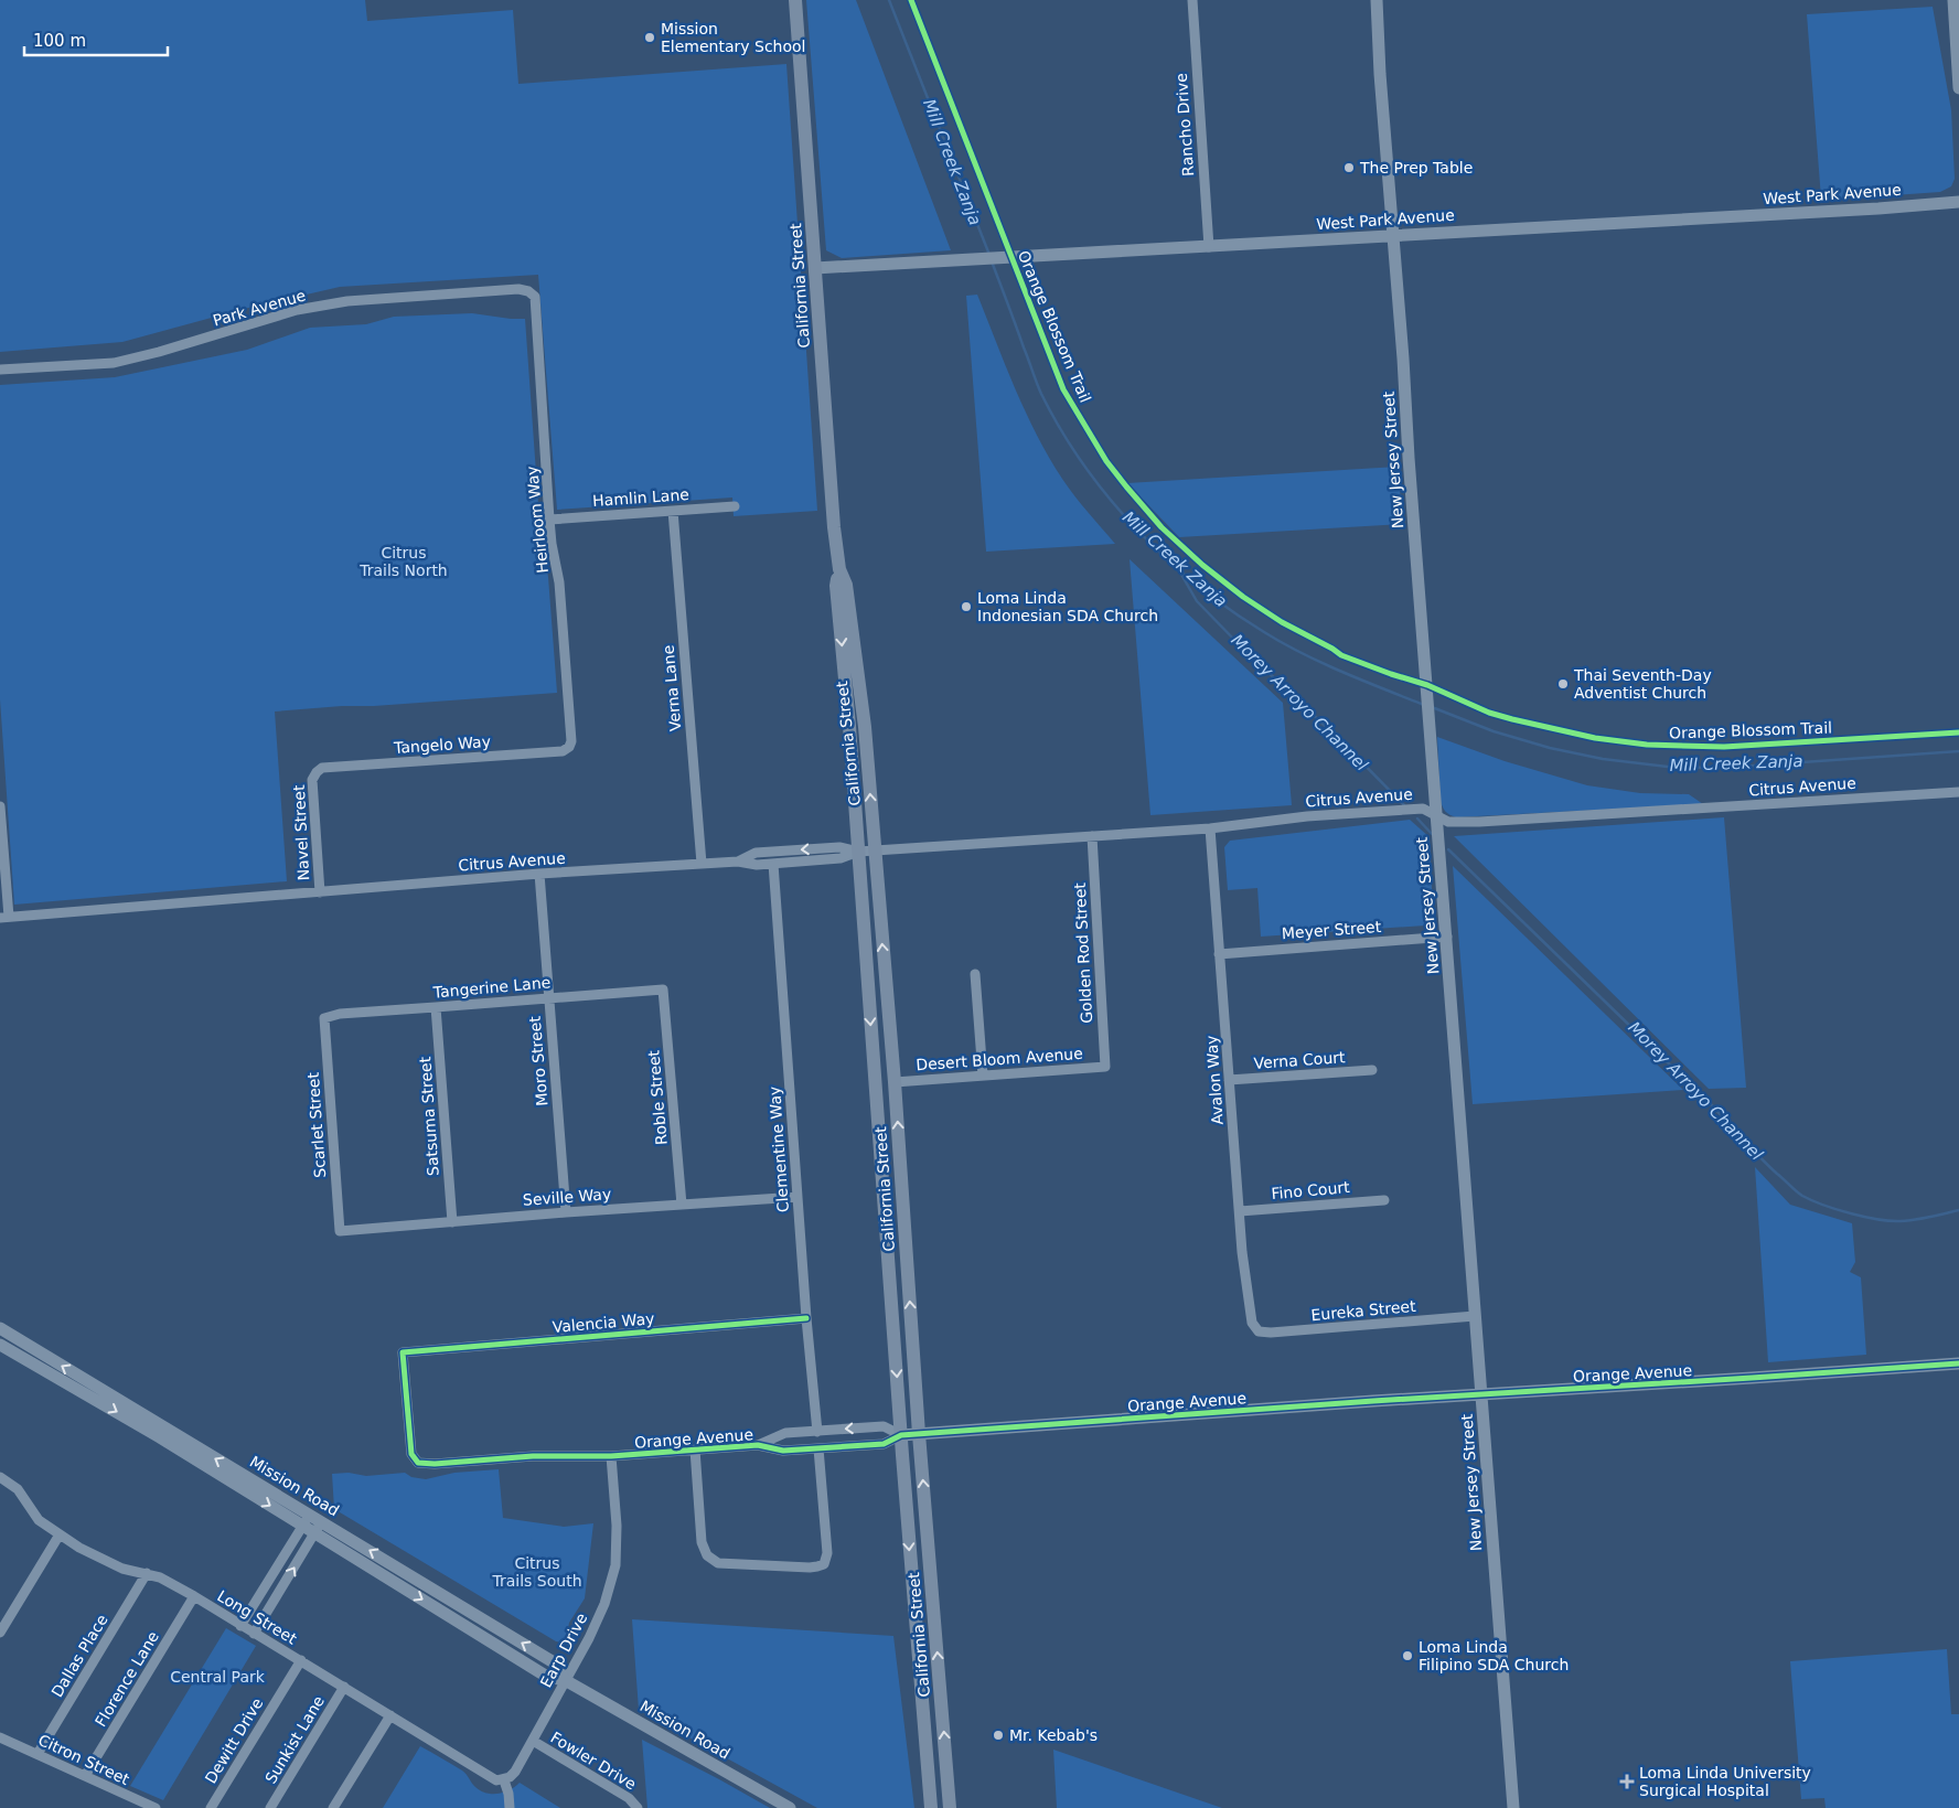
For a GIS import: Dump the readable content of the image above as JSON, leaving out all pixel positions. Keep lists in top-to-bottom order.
{
  "streets": {
    "main road": ["California Street"],
    "street": [
      "Rancho Drive",
      "West Park Avenue",
      "Park Avenue",
      "New Jersey Street",
      "Hamlin Lane",
      "Heirloom Way",
      "Verna Lane",
      "Tangelo Way",
      "Citrus Avenue",
      "Navel Street",
      "Meyer Street",
      "Golden Rod Street",
      "Tangerine Lane",
      "Desert Bloom Avenue",
      "Verna Court",
      "Moro Street",
      "Avalon Way",
      "Roble Street",
      "Satsuma Street",
      "Scarlet Street",
      "Clementine Way",
      "Fino Court",
      "Seville Way",
      "Eureka Street",
      "Valencia Way",
      "Orange Avenue",
      "Mission Road",
      "Long Street",
      "Earp Drive",
      "Dallas Place",
      "Florence Lane",
      "Sunkist Lane",
      "Dewitt Drive",
      "Citron Street",
      "Fowler Drive"
    ],
    "cycle path": ["Orange Blossom Trail"]
  },
  "crossings": [
    ["Rancho Drive", "West Park Avenue"],
    ["West Park Avenue", "California Street"],
    ["West Park Avenue", "New Jersey Street"],
    ["California Street", "Citrus Avenue"],
    ["California Street", "Desert Bloom Avenue"],
    ["California Street", "Orange Avenue"],
    ["Park Avenue", "Heirloom Way"],
    ["New Jersey Street", "Citrus Avenue"],
    ["New Jersey Street", "Meyer Street"],
    ["New Jersey Street", "Eureka Street"],
    ["New Jersey Street", "Orange Avenue"],
    ["Hamlin Lane", "Heirloom Way"],
    ["Hamlin Lane", "Verna Lane"],
    ["Heirloom Way", "Tangelo Way"],
    ["Verna Lane", "Citrus Avenue"],
    ["Tangelo Way", "Navel Street"],
    ["Citrus Avenue", "Navel Street"],
    ["Citrus Avenue", "Golden Rod Street"],
    ["Citrus Avenue", "Moro Street"],
    ["Citrus Avenue", "Avalon Way"],
    ["Citrus Avenue", "Clementine Way"],
    ["Meyer Street", "Avalon Way"],
    ["Golden Rod Street", "Desert Bloom Avenue"],
    ["Tangerine Lane", "Moro Street"],
    ["Tangerine Lane", "Roble Street"],
    ["Tangerine Lane", "Satsuma Street"],
    ["Tangerine Lane", "Scarlet Street"],
    ["Verna Court", "Avalon Way"],
    ["Moro Street", "Seville Way"],
    ["Avalon Way", "Fino Court"],
    ["Avalon Way", "Eureka Street"],
    ["Roble Street", "Seville Way"],
    ["Satsuma Street", "Seville Way"],
    ["Scarlet Street", "Seville Way"],
    ["Clementine Way", "Seville Way"],
    ["Clementine Way", "Valencia Way"],
    ["Clementine Way", "Orange Avenue"],
    ["Valencia Way", "Orange Avenue"],
    ["Orange Avenue", "Earp Drive"],
    ["Mission Road", "Earp Drive"],
    ["Long Street", "Earp Drive"],
    ["Long Street", "Dallas Place"],
    ["Long Street", "Florence Lane"],
    ["Long Street", "Sunkist Lane"],
    ["Long Street", "Dewitt Drive"],
    ["Earp Drive", "Fowler Drive"],
    ["Dallas Place", "Citron Street"],
    ["Florence Lane", "Citron Street"]
  ],
  "water": ["Mill Creek Zanja", "Morey Arroyo Channel"],
  "parks": ["Citrus Trails North", "Citrus Trails South", "Central Park"],
  "places": {
    "other": [
      "Mission Elementary School",
      "The Prep Table",
      "Loma Linda Indonesian SDA Church",
      "Thai Seventh-Day Adventist Church",
      "Loma Linda Filipino SDA Church",
      "Mr. Kebab's"
    ],
    "health": ["Loma Linda University Surgical Hospital"]
  },
  "scale_bar": "100 m"
}
